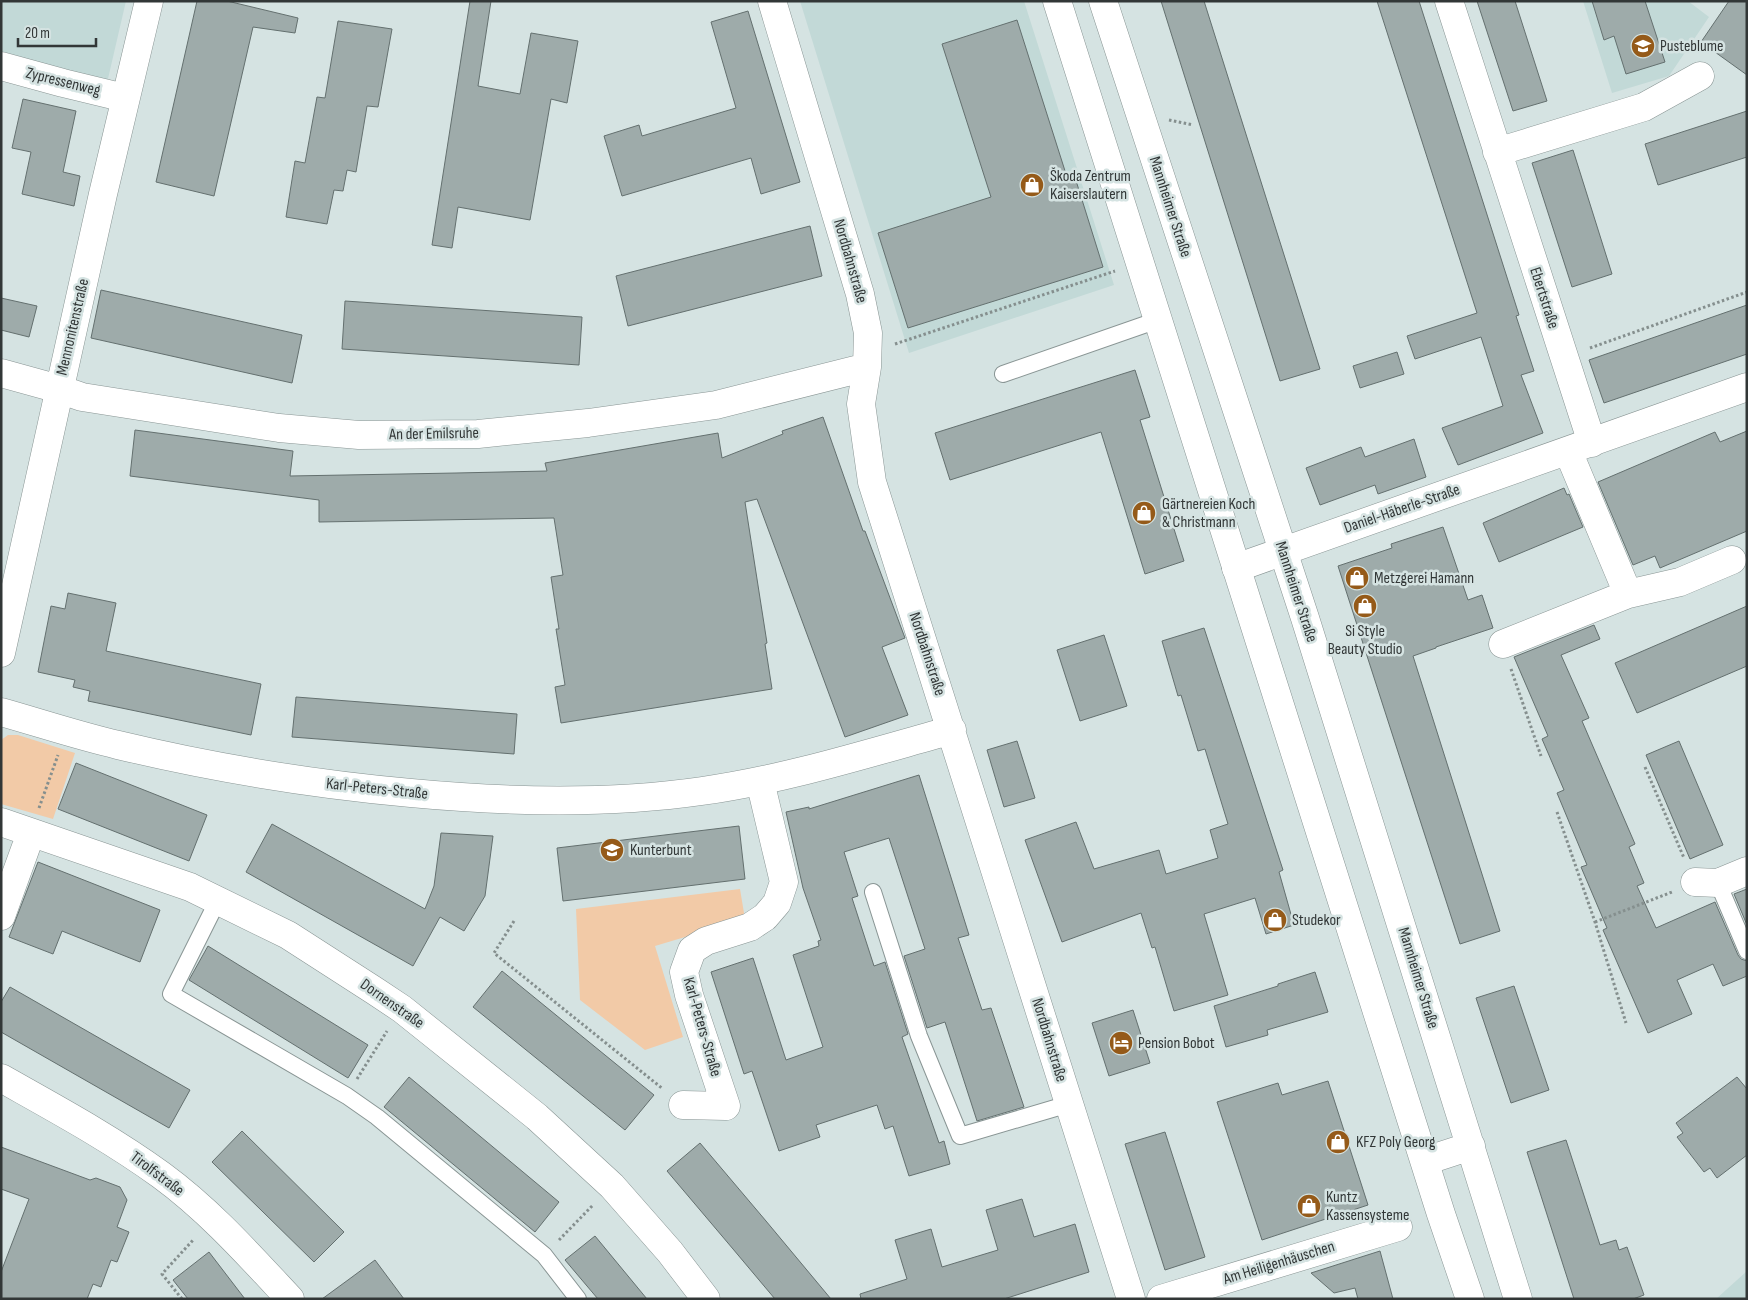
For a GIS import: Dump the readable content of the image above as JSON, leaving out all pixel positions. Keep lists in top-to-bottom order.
{
  "streets": {
    "street": [
      "Zypressenweg",
      "Mannheimer Straße",
      "Nordbahnstraße",
      "Ebertstraße",
      "Mennonitenstraße",
      "An der Emilsruhe",
      "Daniel-Häberle-Straße",
      "Karl-Peters-Straße",
      "Dornenstraße",
      "Tirolfstraße",
      "Am Heiligenhäuschen"
    ]
  },
  "crossings": [
    ["Zypressenweg", "Mennonitenstraße"],
    ["Mannheimer Straße", "Daniel-Häberle-Straße"],
    ["Nordbahnstraße", "An der Emilsruhe"],
    ["Nordbahnstraße", "Karl-Peters-Straße"],
    ["Ebertstraße", "Daniel-Häberle-Straße"],
    ["Mennonitenstraße", "An der Emilsruhe"]
  ],
  "places": {
    "school or university": ["Pusteblume", "Kunterbunt"],
    "shop": [
      "Škoda Zentrum Kaiserslautern",
      "Gärtnereien Koch & Christmann",
      "Metzgerei Hamann",
      "Si Style Beauty Studio",
      "Studekor",
      "KFZ Poly Georg",
      "Kuntz Kassensysteme"
    ],
    "hotel": ["Pension Bobot"]
  },
  "scale_bar": "20 m"
}
